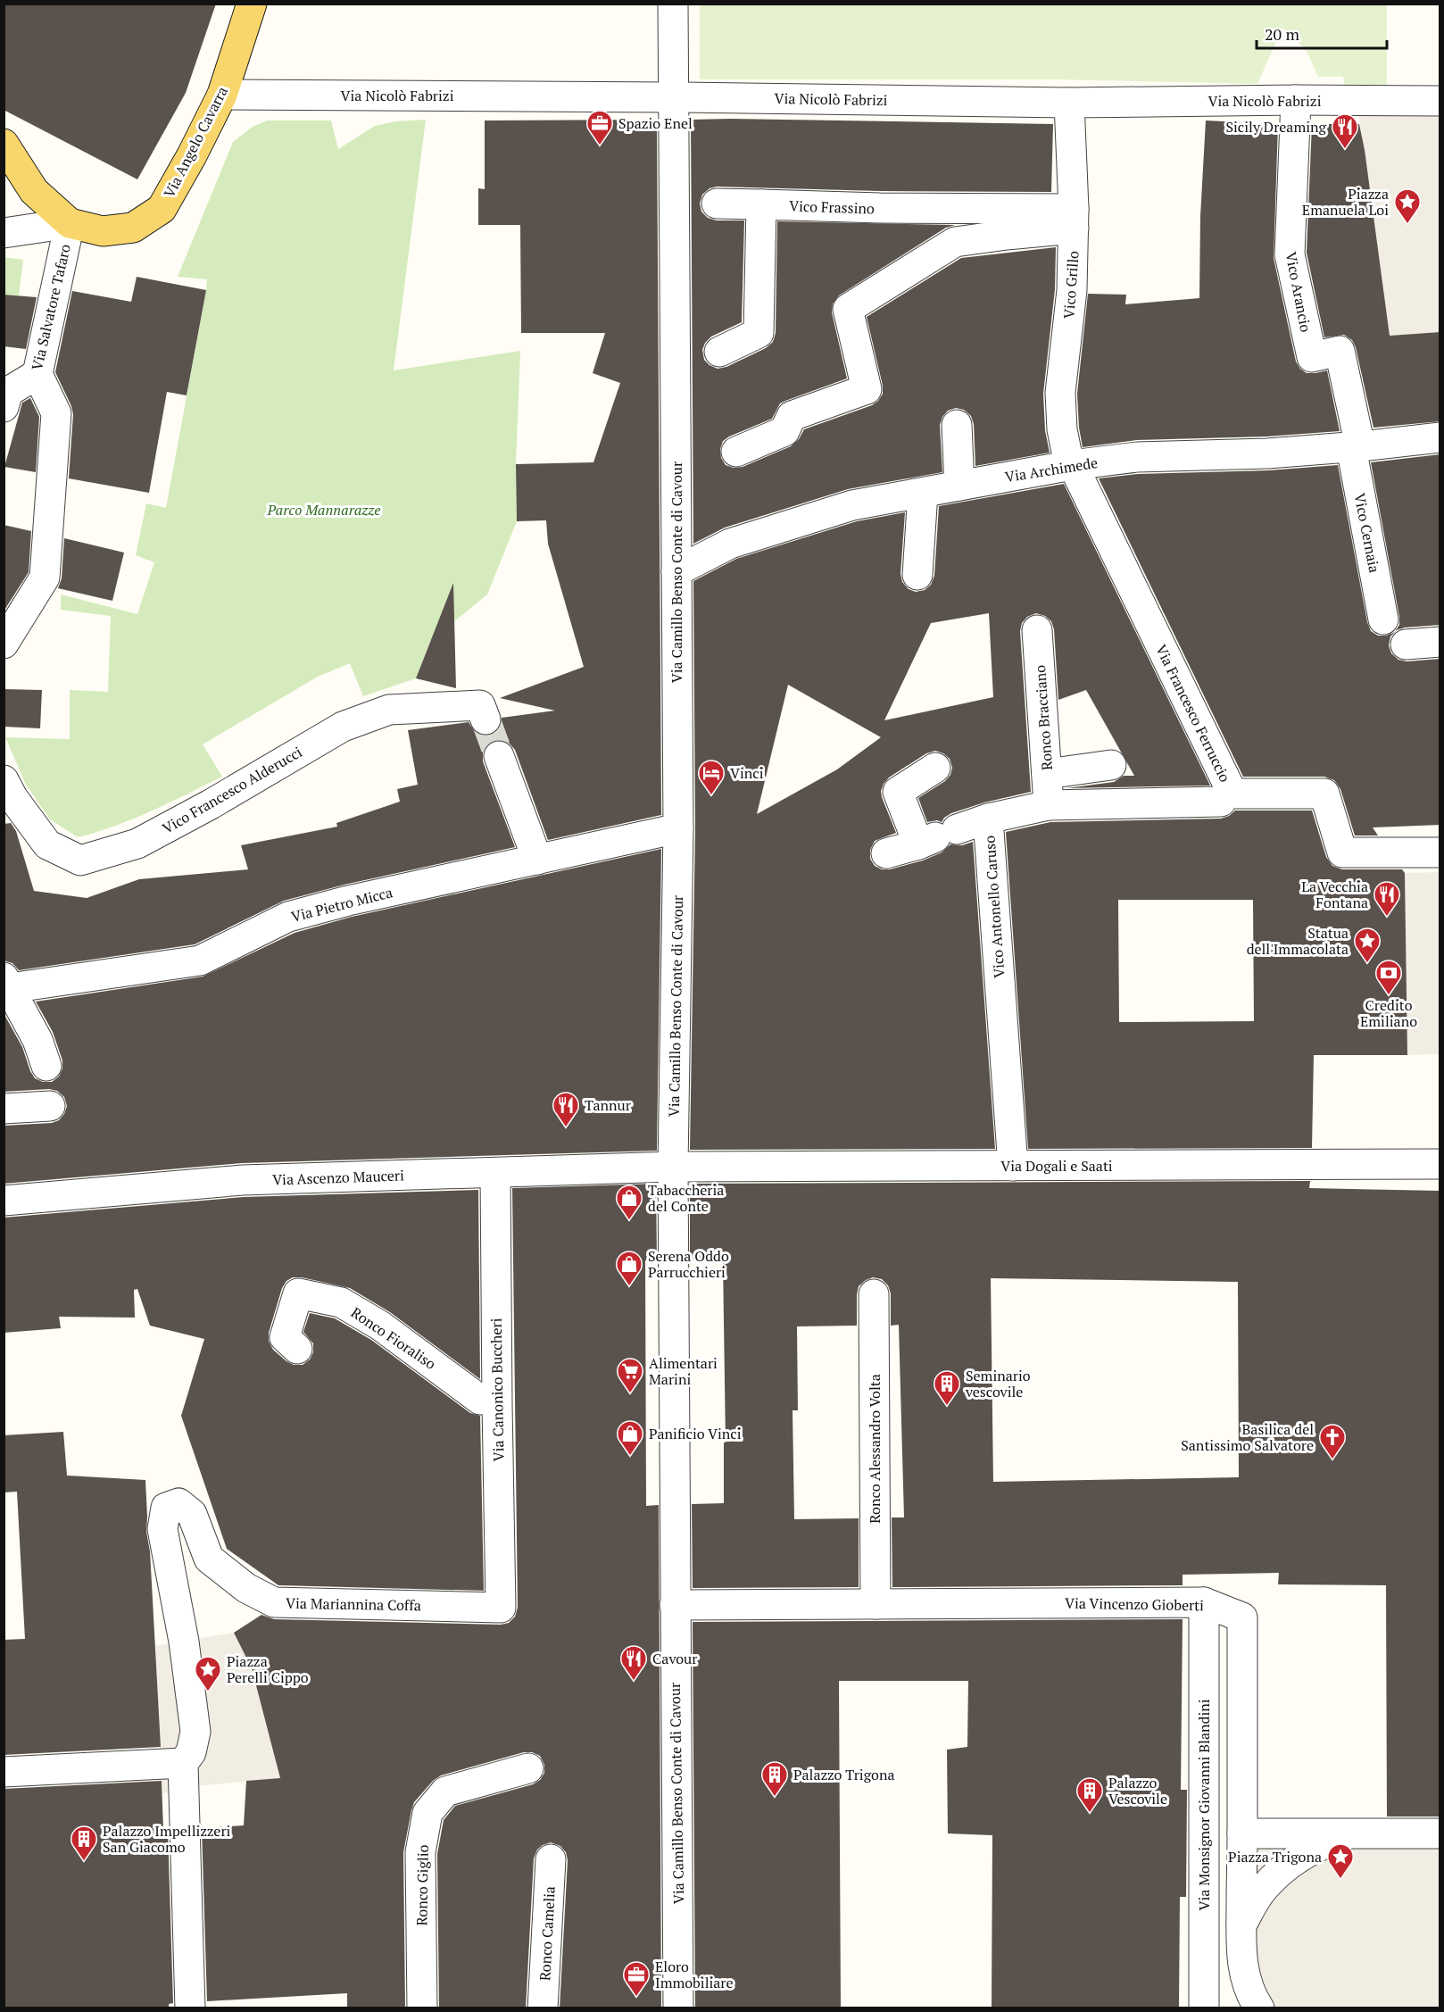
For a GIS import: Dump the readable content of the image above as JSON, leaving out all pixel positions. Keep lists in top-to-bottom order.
{
  "streets": {
    "main road": ["Via Angelo Cavarra"],
    "street": [
      "Via Nicolò Fabrizi",
      "Vico Frassino",
      "Vico Grillo",
      "Vico Arancio",
      "Via Salvatore Tafaro",
      "Via Archimede",
      "Vico Cernaia",
      "Via Camillo Benso Conte di Cavour",
      "Via Francesco Ferruccio",
      "Ronco Bracciano",
      "Vico Francesco Alderucci",
      "Via Pietro Micca",
      "Vico Antonello Caruso",
      "Via Dogali e Saati",
      "Via Ascenzo Mauceri",
      "Ronco Fioraliso",
      "Via Canonico Buccheri",
      "Ronco Alessandro Volta",
      "Via Mariannina Coffa",
      "Via Vincenzo Gioberti",
      "Via Monsignor Giovanni Blandini",
      "Ronco Giglio",
      "Ronco Camelia"
    ]
  },
  "crossings": [
    ["Via Nicolò Fabrizi", "Via Angelo Cavarra"],
    ["Via Nicolò Fabrizi", "Vico Grillo"],
    ["Via Nicolò Fabrizi", "Vico Arancio"],
    ["Via Nicolò Fabrizi", "Via Camillo Benso Conte di Cavour"],
    ["Via Angelo Cavarra", "Via Salvatore Tafaro"],
    ["Vico Frassino", "Vico Grillo"],
    ["Vico Grillo", "Via Archimede"],
    ["Vico Grillo", "Via Francesco Ferruccio"],
    ["Vico Arancio", "Via Archimede"],
    ["Vico Arancio", "Vico Cernaia"],
    ["Via Archimede", "Vico Cernaia"],
    ["Via Archimede", "Via Camillo Benso Conte di Cavour"],
    ["Via Archimede", "Via Francesco Ferruccio"],
    ["Via Camillo Benso Conte di Cavour", "Via Pietro Micca"],
    ["Via Camillo Benso Conte di Cavour", "Via Dogali e Saati"],
    ["Via Camillo Benso Conte di Cavour", "Via Ascenzo Mauceri"],
    ["Via Camillo Benso Conte di Cavour", "Via Vincenzo Gioberti"],
    ["Ronco Bracciano", "Vico Antonello Caruso"],
    ["Vico Antonello Caruso", "Via Dogali e Saati"],
    ["Via Dogali e Saati", "Via Ascenzo Mauceri"],
    ["Via Ascenzo Mauceri", "Via Canonico Buccheri"],
    ["Via Canonico Buccheri", "Via Mariannina Coffa"],
    ["Ronco Alessandro Volta", "Via Vincenzo Gioberti"],
    ["Via Vincenzo Gioberti", "Via Monsignor Giovanni Blandini"]
  ],
  "parks": ["Parco Mannarazze"],
  "places": {
    "office": ["Spazio Enel", "Eloro Immobiliare"],
    "restaurant": [
      "Sicily Dreaming",
      "La Vecchia Fontana",
      "Tannur",
      "Cavour"
    ],
    "place": [
      "Piazza Emanuela Loi",
      "Statua dell'Immacolata",
      "Piazza Perelli Cippo",
      "Piazza Trigona"
    ],
    "hotel": ["Vinci"],
    "bank": ["Credito Emiliano"],
    "shop": ["Tabaccheria del Conte", "Serena Oddo Parrucchieri", "Panificio Vinci"],
    "supermarket": ["Alimentari Marini"],
    "building": [
      "Seminario vescovile",
      "Palazzo Trigona",
      "Palazzo Vescovile",
      "Palazzo Impellizzeri San Giacomo"
    ],
    "church": ["Basilica del Santissimo Salvatore"]
  },
  "scale_bar": "20 m"
}
